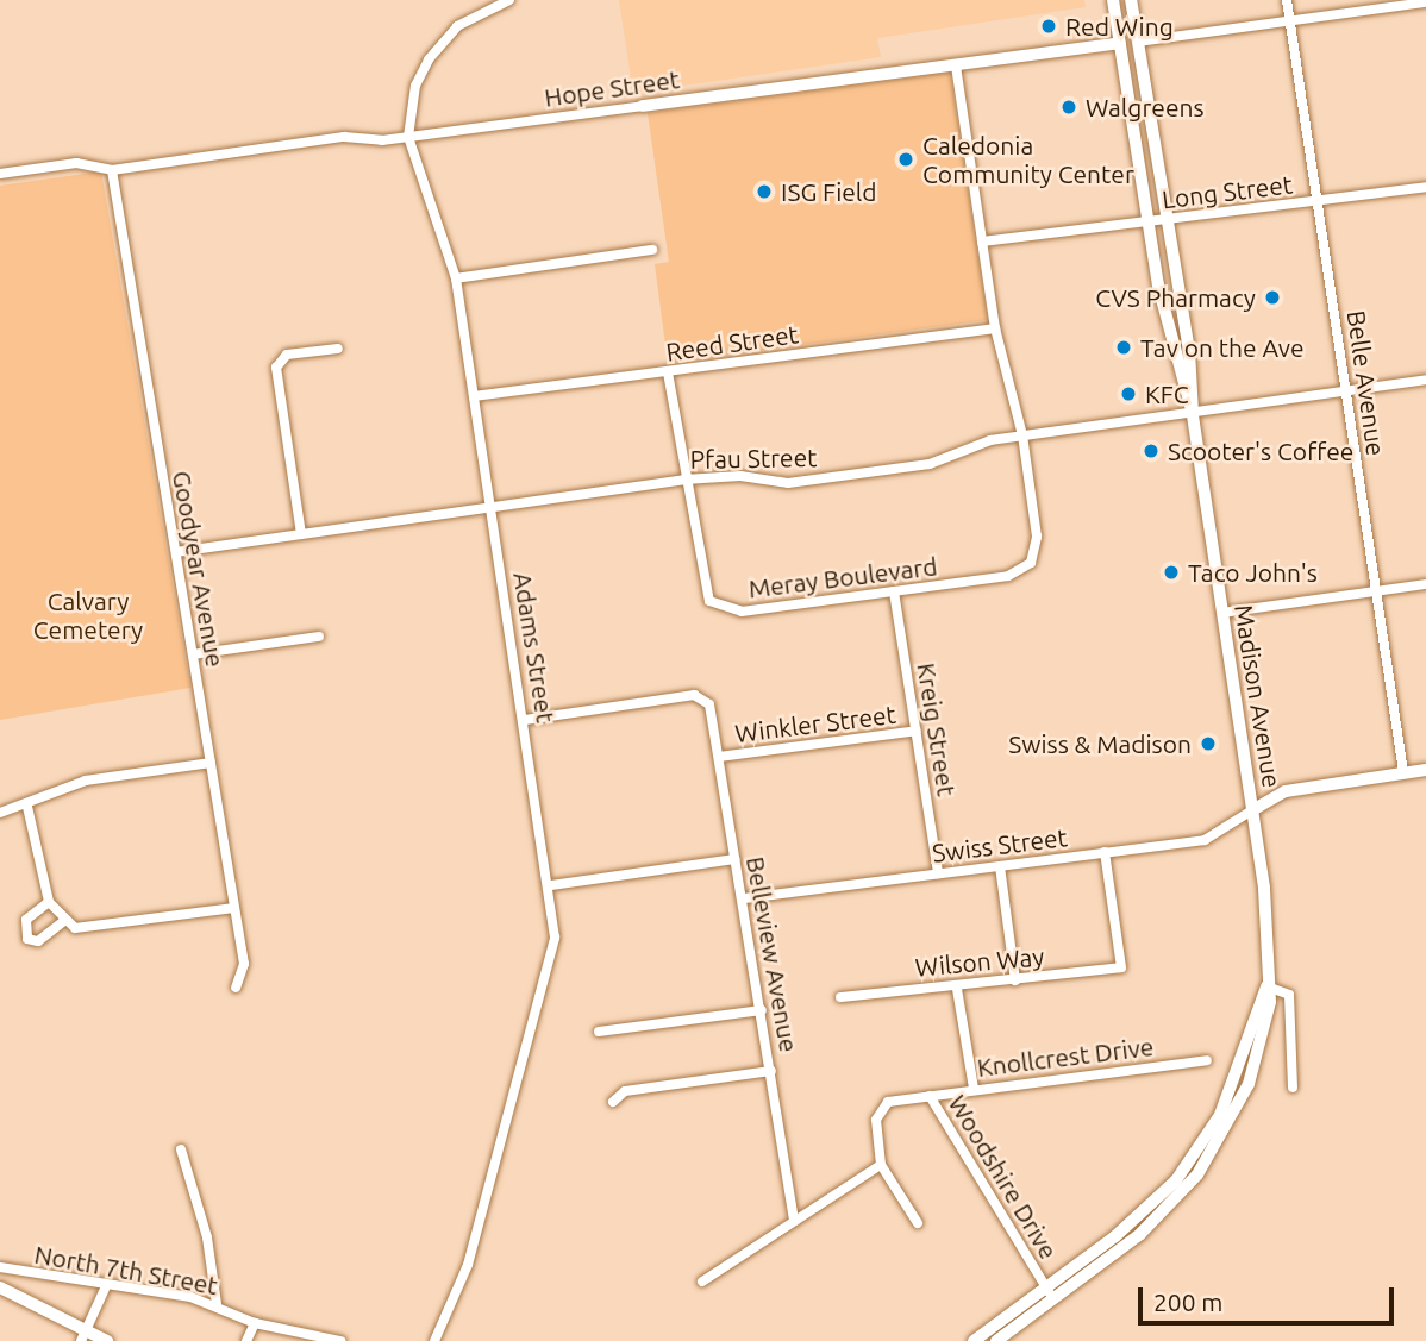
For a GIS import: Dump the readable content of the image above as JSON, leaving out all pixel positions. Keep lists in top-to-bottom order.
{
  "streets": {
    "main road": ["Hope Street", "Madison Avenue"],
    "street": [
      "Long Street",
      "Reed Street",
      "Belle Avenue",
      "Pfau Street",
      "Goodyear Avenue",
      "Meray Boulevard",
      "Adams Street",
      "Winkler Street",
      "Kreig Street",
      "Swiss Street",
      "Belleview Avenue",
      "Wilson Way",
      "Knollcrest Drive",
      "Woodshire Drive",
      "North 7th Street"
    ]
  },
  "crossings": [
    ["Hope Street", "Goodyear Avenue"],
    ["Hope Street", "Meray Boulevard"],
    ["Hope Street", "Adams Street"],
    ["Hope Street", "Madison Avenue"],
    ["Long Street", "Belle Avenue"],
    ["Long Street", "Meray Boulevard"],
    ["Long Street", "Madison Avenue"],
    ["Reed Street", "Meray Boulevard"],
    ["Reed Street", "Adams Street"],
    ["Belle Avenue", "Pfau Street"],
    ["Pfau Street", "Goodyear Avenue"],
    ["Pfau Street", "Meray Boulevard"],
    ["Pfau Street", "Adams Street"],
    ["Pfau Street", "Madison Avenue"],
    ["Meray Boulevard", "Kreig Street"],
    ["Adams Street", "Belleview Avenue"],
    ["Madison Avenue", "Swiss Street"],
    ["Madison Avenue", "Woodshire Drive"],
    ["Winkler Street", "Kreig Street"],
    ["Winkler Street", "Belleview Avenue"],
    ["Kreig Street", "Swiss Street"],
    ["Swiss Street", "Belleview Avenue"],
    ["Swiss Street", "Wilson Way"],
    ["Knollcrest Drive", "Woodshire Drive"]
  ],
  "parks": ["Calvary Cemetery"],
  "places": [
    "Red Wing",
    "Walgreens",
    "Caledonia Community Center",
    "ISG Field",
    "CVS Pharmacy",
    "Tav on the Ave",
    "KFC",
    "Scooter's Coffee",
    "Taco John's",
    "Swiss & Madison"
  ],
  "scale_bar": "200 m"
}
